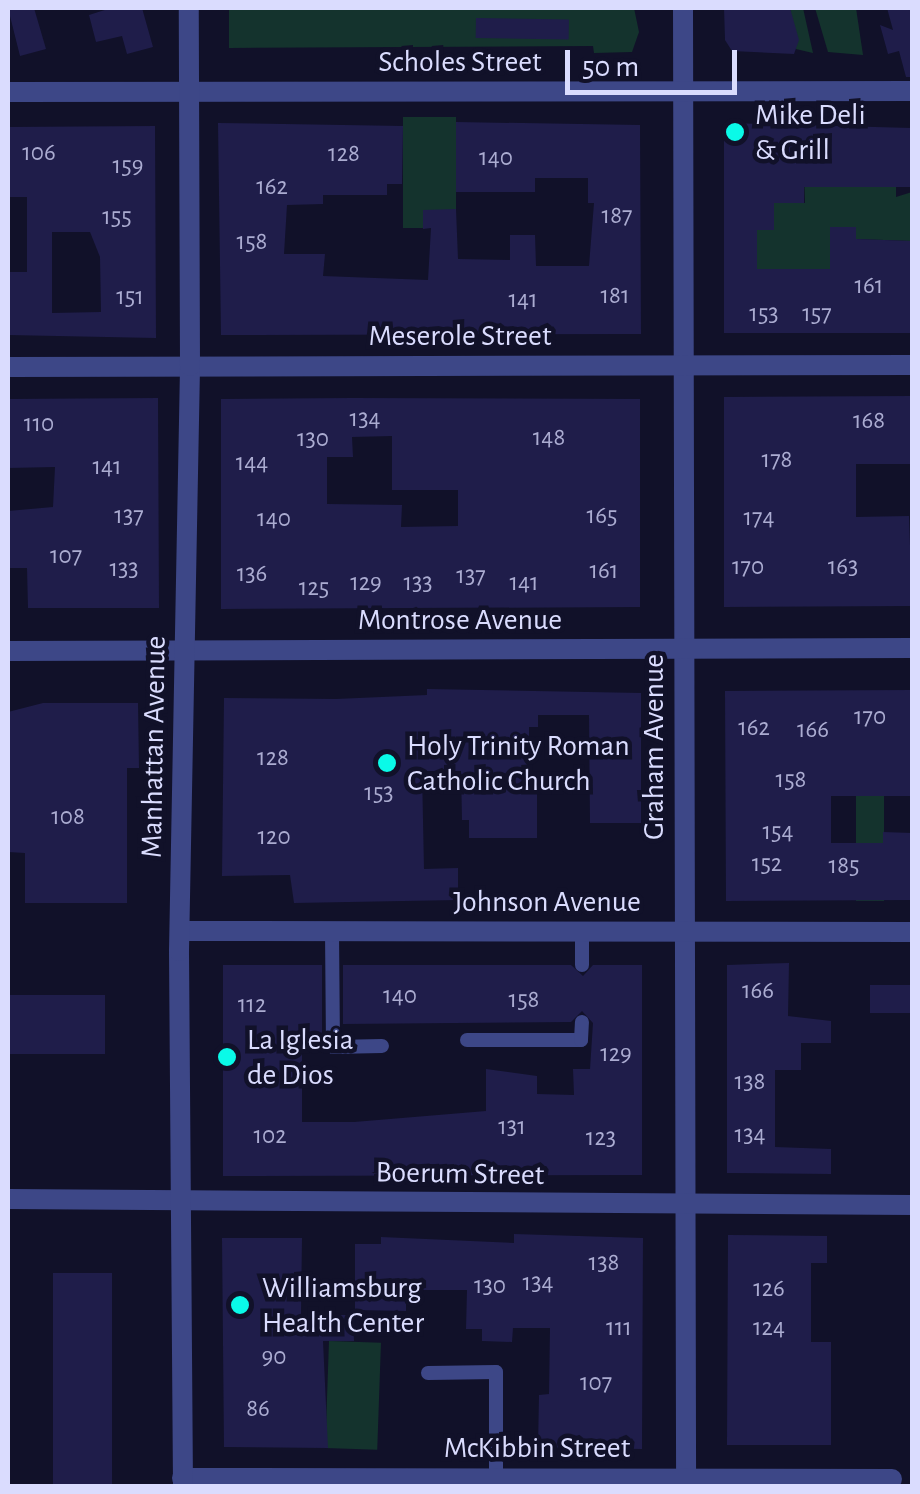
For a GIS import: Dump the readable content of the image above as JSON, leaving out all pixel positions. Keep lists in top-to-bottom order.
{
  "streets": {
    "street": [
      "Scholes Street",
      "Meserole Street",
      "Montrose Avenue",
      "Manhattan Avenue",
      "Graham Avenue",
      "Johnson Avenue",
      "Boerum Street",
      "McKibbin Street"
    ]
  },
  "crossings": [
    ["Scholes Street", "Manhattan Avenue"],
    ["Scholes Street", "Graham Avenue"],
    ["Meserole Street", "Manhattan Avenue"],
    ["Meserole Street", "Graham Avenue"],
    ["Montrose Avenue", "Manhattan Avenue"],
    ["Montrose Avenue", "Graham Avenue"],
    ["Manhattan Avenue", "Johnson Avenue"],
    ["Manhattan Avenue", "Boerum Street"],
    ["Manhattan Avenue", "McKibbin Street"],
    ["Graham Avenue", "Johnson Avenue"],
    ["Graham Avenue", "Boerum Street"],
    ["Graham Avenue", "McKibbin Street"]
  ],
  "places": [
    "Mike Deli & Grill",
    "Holy Trinity Roman Catholic Church",
    "La Iglesia de Dios",
    "Williamsburg Health Center"
  ],
  "house_numbers": [
    "106",
    "128",
    "140",
    "159",
    "162",
    "187",
    "155",
    "158",
    "161",
    "181",
    "151",
    "141",
    "153",
    "157",
    "134",
    "168",
    "110",
    "148",
    "130",
    "178",
    "144",
    "141",
    "137",
    "165",
    "174",
    "140",
    "107",
    "170",
    "163",
    "133",
    "161",
    "136",
    "137",
    "129",
    "133",
    "141",
    "125",
    "170",
    "162",
    "166",
    "128",
    "158",
    "153",
    "108",
    "154",
    "120",
    "152",
    "185",
    "166",
    "140",
    "158",
    "112",
    "129",
    "138",
    "131",
    "134",
    "102",
    "123",
    "138",
    "134",
    "130",
    "126",
    "111",
    "124",
    "90",
    "107",
    "86"
  ],
  "scale_bar": "50 m"
}
